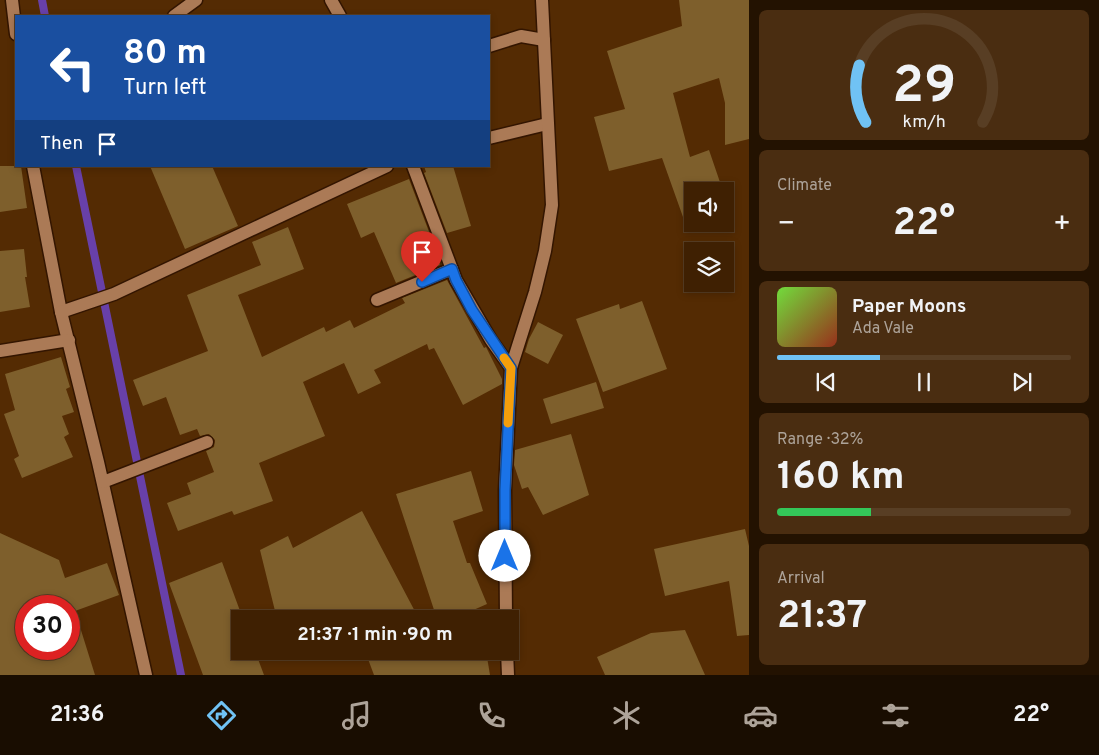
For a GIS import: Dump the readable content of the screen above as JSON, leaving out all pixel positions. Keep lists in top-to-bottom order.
{
  "page": {
    "turn": ["80 m", "Turn left"],
    "then": "Then",
    "tile": [
      "Climate",
      ["Range · 32%", "160 km"],
      ["Arrival", "21:37"]
    ],
    "heat": ["−", "22°", "+"],
    "song": ["Paper Moons", "Ada Vale"],
    "limit": "30",
    "trip": "21:37 · 1 min · 90 m",
    "tabs": ["21:36", "22°"],
    "gauge": ["29", "km/h"]
  }
}
